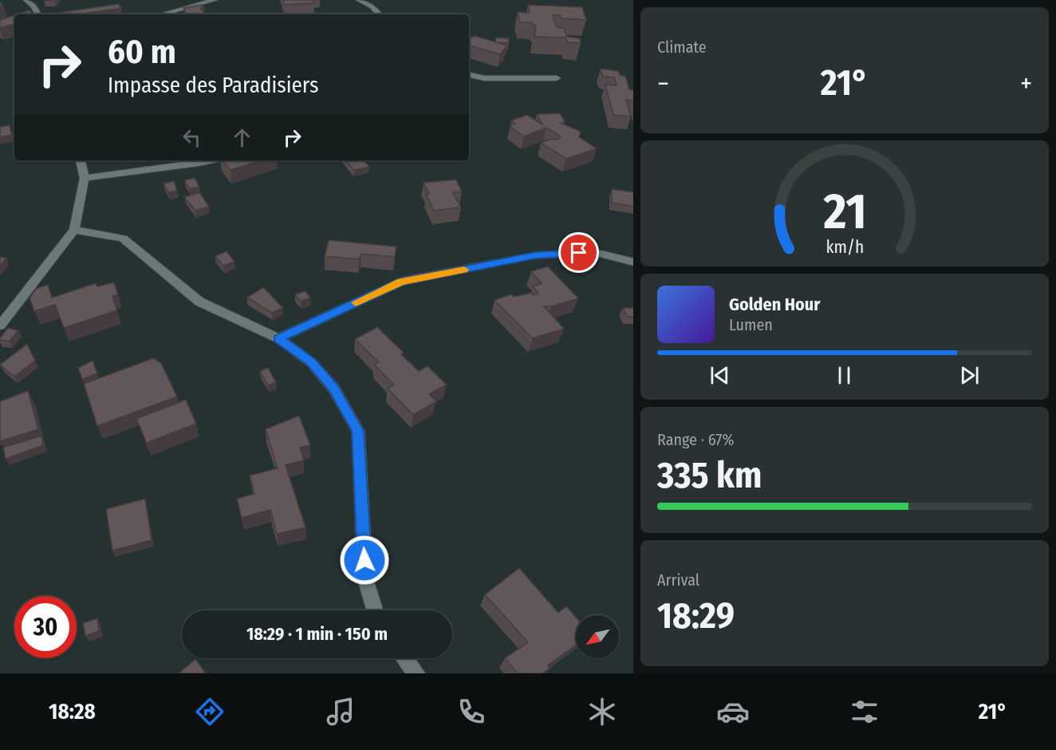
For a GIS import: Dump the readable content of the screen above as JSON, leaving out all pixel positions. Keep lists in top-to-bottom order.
{
  "north": "bottom left",
  "page": {
    "tile": [
      "Climate",
      ["Range · 67%", "335 km"],
      ["Arrival", "18:29"]
    ],
    "turn": ["60 m", "Impasse des Paradisiers"],
    "heat": ["−", "21°", "+"],
    "song": ["Golden Hour", "Lumen"],
    "limit": "30",
    "trip": "18:29 · 1 min · 150 m",
    "tabs": ["18:28", "21°"],
    "gauge": ["21", "km/h"]
  }
}
